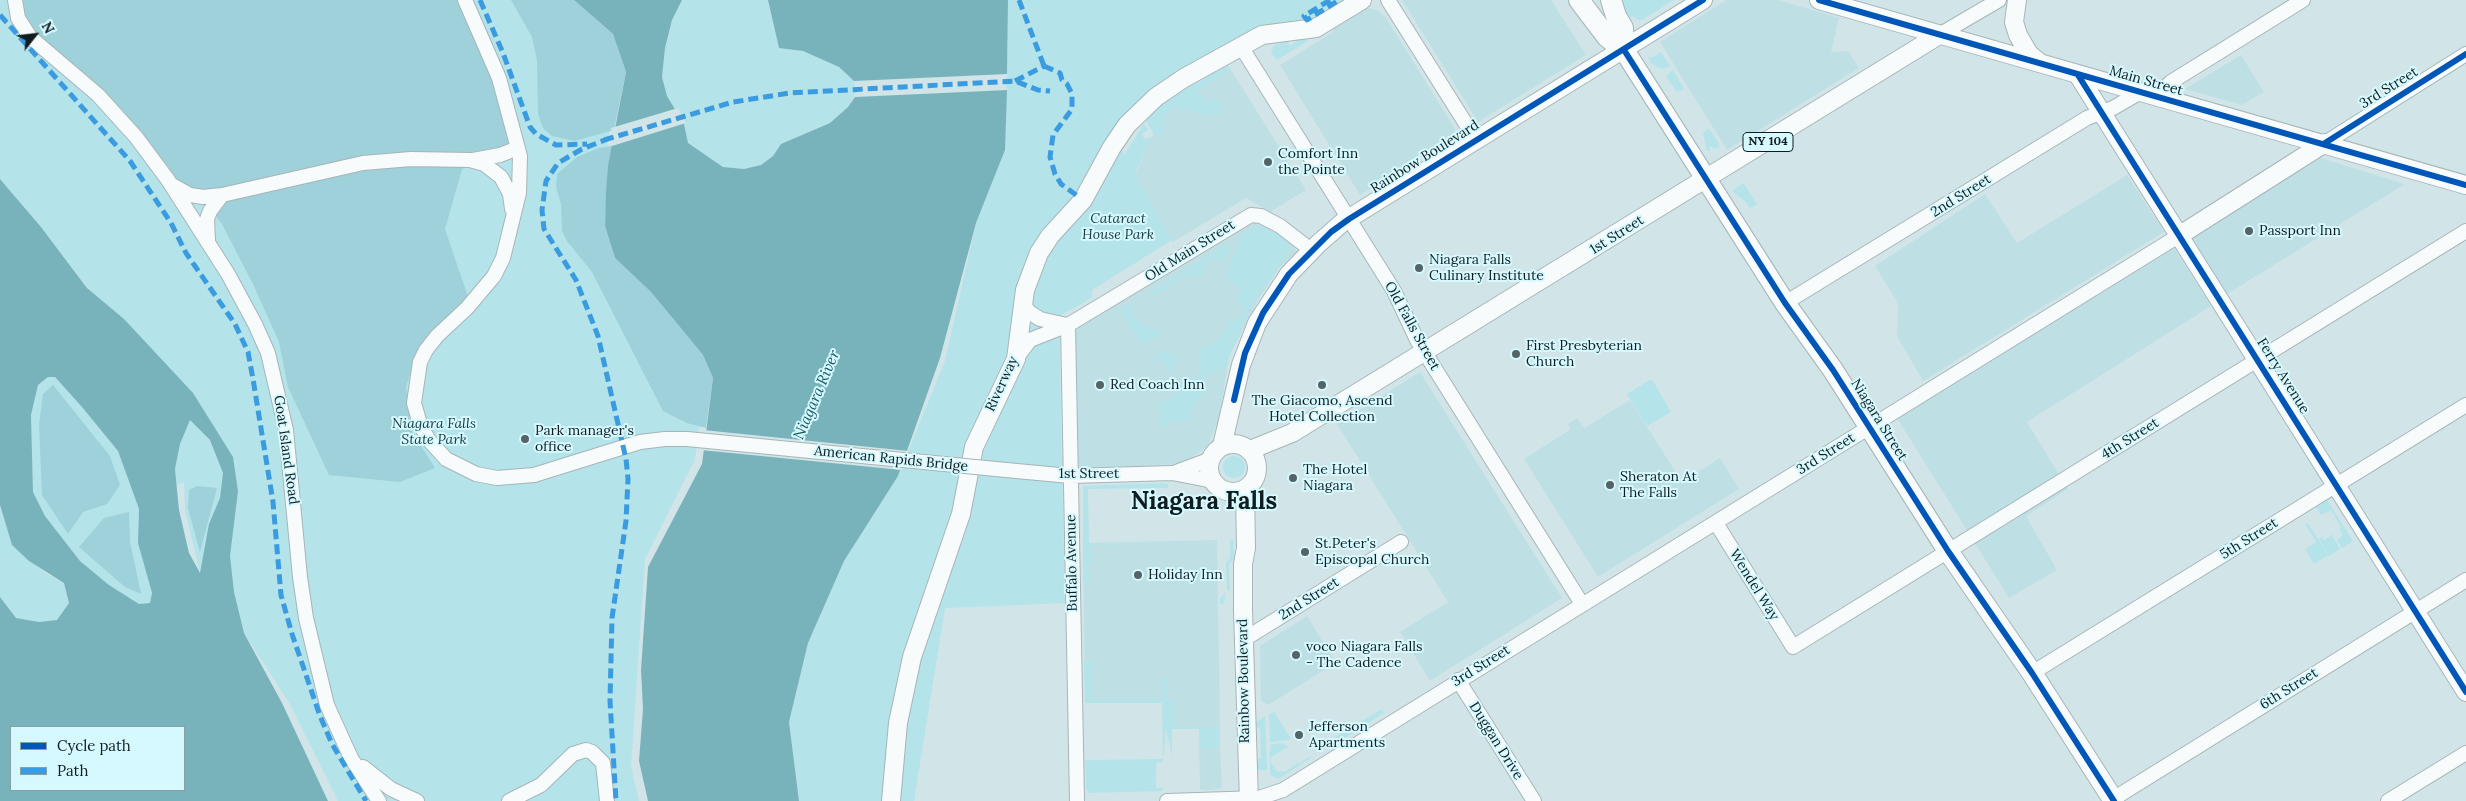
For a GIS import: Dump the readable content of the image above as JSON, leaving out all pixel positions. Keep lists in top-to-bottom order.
{
  "streets": {
    "highway": ["Niagara Street"],
    "main road": [
      "Main Street",
      "3rd Street",
      "NY 104",
      "Rainbow Boulevard",
      "1st Street",
      "Ferry Avenue",
      "Riverway"
    ],
    "street": [
      "2nd Street",
      "Old Main Street",
      "Old Falls Street",
      "4th Street",
      "Goat Island Road",
      "American Rapids Bridge",
      "5th Street",
      "Buffalo Avenue",
      "Wendel Way",
      "6th Street",
      "Duggan Drive"
    ]
  },
  "crossings": [
    ["Main Street", "3rd Street"],
    ["Main Street", "2nd Street"],
    ["Main Street", "1st Street"],
    ["Main Street", "Ferry Avenue"],
    ["3rd Street", "Rainbow Boulevard"],
    ["3rd Street", "Old Falls Street"],
    ["3rd Street", "Ferry Avenue"],
    ["3rd Street", "Niagara Street"],
    ["3rd Street", "Wendel Way"],
    ["3rd Street", "Duggan Drive"],
    ["Rainbow Boulevard", "2nd Street"],
    ["Rainbow Boulevard", "1st Street"],
    ["Rainbow Boulevard", "Old Main Street"],
    ["Rainbow Boulevard", "Old Falls Street"],
    ["Rainbow Boulevard", "Niagara Street"],
    ["2nd Street", "Ferry Avenue"],
    ["2nd Street", "Niagara Street"],
    ["1st Street", "Old Falls Street"],
    ["1st Street", "Niagara Street"],
    ["1st Street", "American Rapids Bridge"],
    ["1st Street", "Buffalo Avenue"],
    ["Old Main Street", "Riverway"],
    ["Old Main Street", "Buffalo Avenue"],
    ["Old Falls Street", "Riverway"],
    ["Ferry Avenue", "4th Street"],
    ["Ferry Avenue", "5th Street"],
    ["Ferry Avenue", "6th Street"],
    ["Niagara Street", "4th Street"],
    ["Niagara Street", "5th Street"],
    ["Niagara Street", "6th Street"],
    ["4th Street", "Wendel Way"],
    ["Goat Island Road", "American Rapids Bridge"]
  ],
  "districts": ["Niagara Falls"],
  "water": ["Niagara River"],
  "parks": ["Cataract House Park", "Niagara Falls State Park"],
  "places": [
    "Comfort Inn the Pointe",
    "Passport Inn",
    "Niagara Falls Culinary Institute",
    "First Presbyterian Church",
    "Red Coach Inn",
    "The Giacomo, Ascend Hotel Collection",
    "Park manager's office",
    "The Hotel Niagara",
    "Sheraton At The Falls",
    "St.Peter's Episcopal Church",
    "Holiday Inn",
    "voco Niagara Falls - The Cadence",
    "Jefferson Apartments"
  ],
  "legend": ["Cycle path", "Path"],
  "north": "top right"
}
